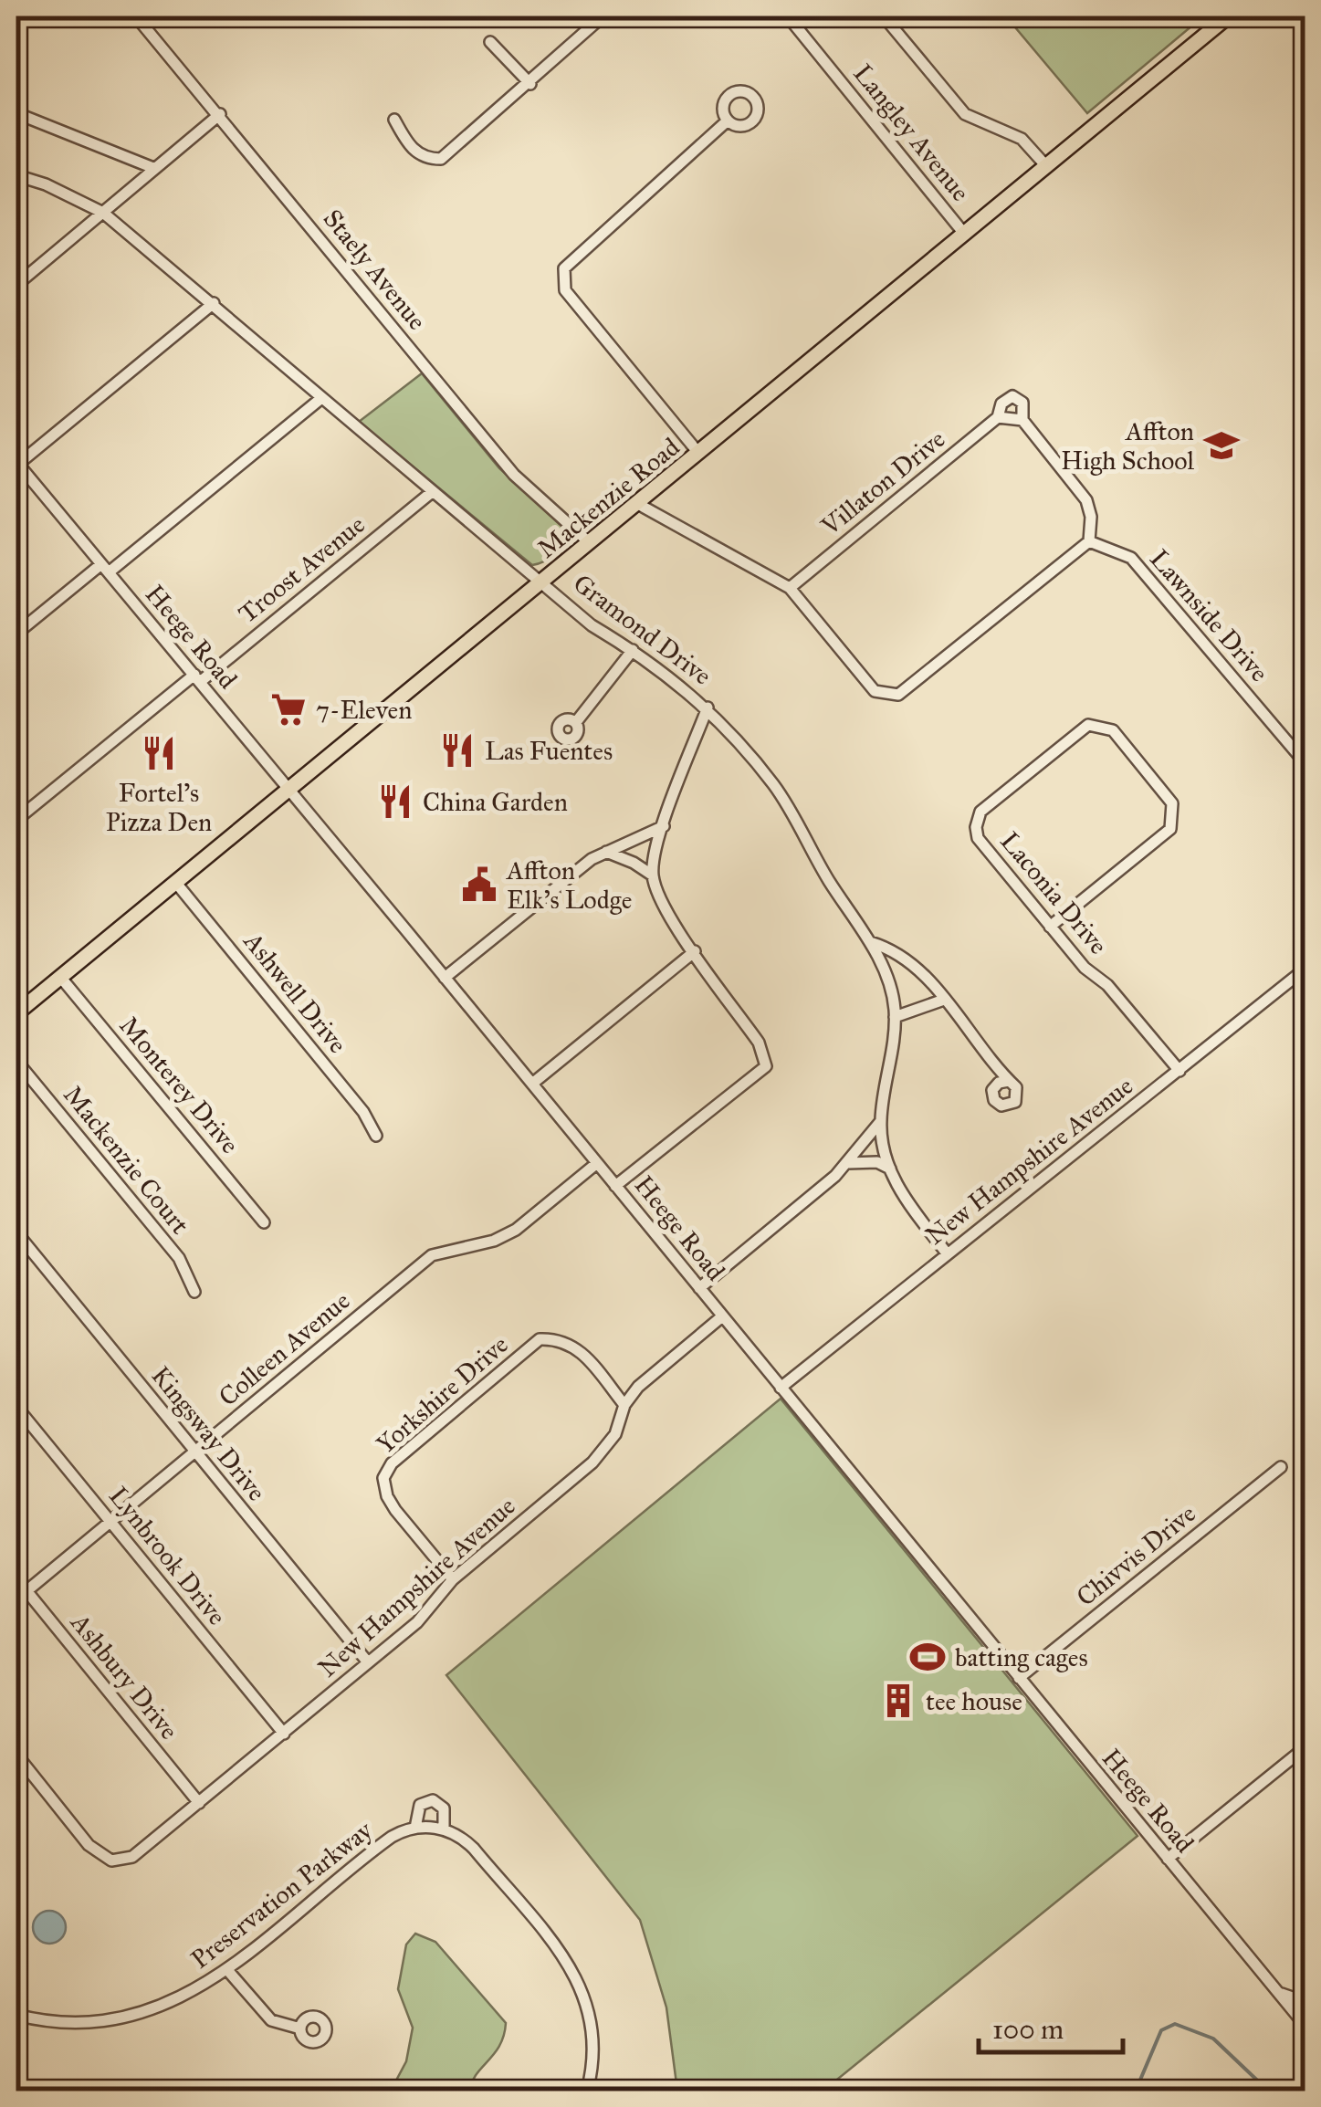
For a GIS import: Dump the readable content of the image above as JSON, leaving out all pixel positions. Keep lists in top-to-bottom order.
{
  "streets": {
    "main road": ["Mackenzie Road"],
    "street": [
      "Langley Avenue",
      "Staely Avenue",
      "Villaton Drive",
      "Troost Avenue",
      "Lawnside Drive",
      "Gramond Drive",
      "Heege Road",
      "Laconia Drive",
      "Ashwell Drive",
      "Monterey Drive",
      "Mackenzie Court",
      "New Hampshire Avenue",
      "Colleen Avenue",
      "Yorkshire Drive",
      "Kingsway Drive",
      "Chivvis Drive",
      "Lynbrook Drive",
      "Ashbury Drive",
      "Preservation Parkway"
    ]
  },
  "crossings": [
    ["Langley Avenue", "Mackenzie Road"],
    ["Staely Avenue", "Mackenzie Road"],
    ["Mackenzie Road", "Gramond Drive"],
    ["Mackenzie Road", "Heege Road"],
    ["Mackenzie Road", "Ashwell Drive"],
    ["Mackenzie Road", "Monterey Drive"],
    ["Troost Avenue", "Gramond Drive"],
    ["Troost Avenue", "Heege Road"],
    ["Gramond Drive", "New Hampshire Avenue"],
    ["Heege Road", "New Hampshire Avenue"],
    ["Heege Road", "Colleen Avenue"],
    ["Heege Road", "Chivvis Drive"],
    ["Laconia Drive", "New Hampshire Avenue"],
    ["New Hampshire Avenue", "Yorkshire Drive"],
    ["New Hampshire Avenue", "Kingsway Drive"],
    ["New Hampshire Avenue", "Lynbrook Drive"],
    ["New Hampshire Avenue", "Ashbury Drive"],
    ["Colleen Avenue", "Kingsway Drive"],
    ["Colleen Avenue", "Lynbrook Drive"],
    ["Colleen Avenue", "Ashbury Drive"]
  ],
  "places": {
    "school or university": ["Affton High School"],
    "supermarket": ["7-Eleven"],
    "restaurant": ["Las Fuentes", "Fortel's Pizza Den", "China Garden"],
    "public building": ["Affton Elk's Lodge"],
    "sports": ["batting cages"],
    "building": ["tee house"]
  },
  "scale_bar": "100 m"
}
